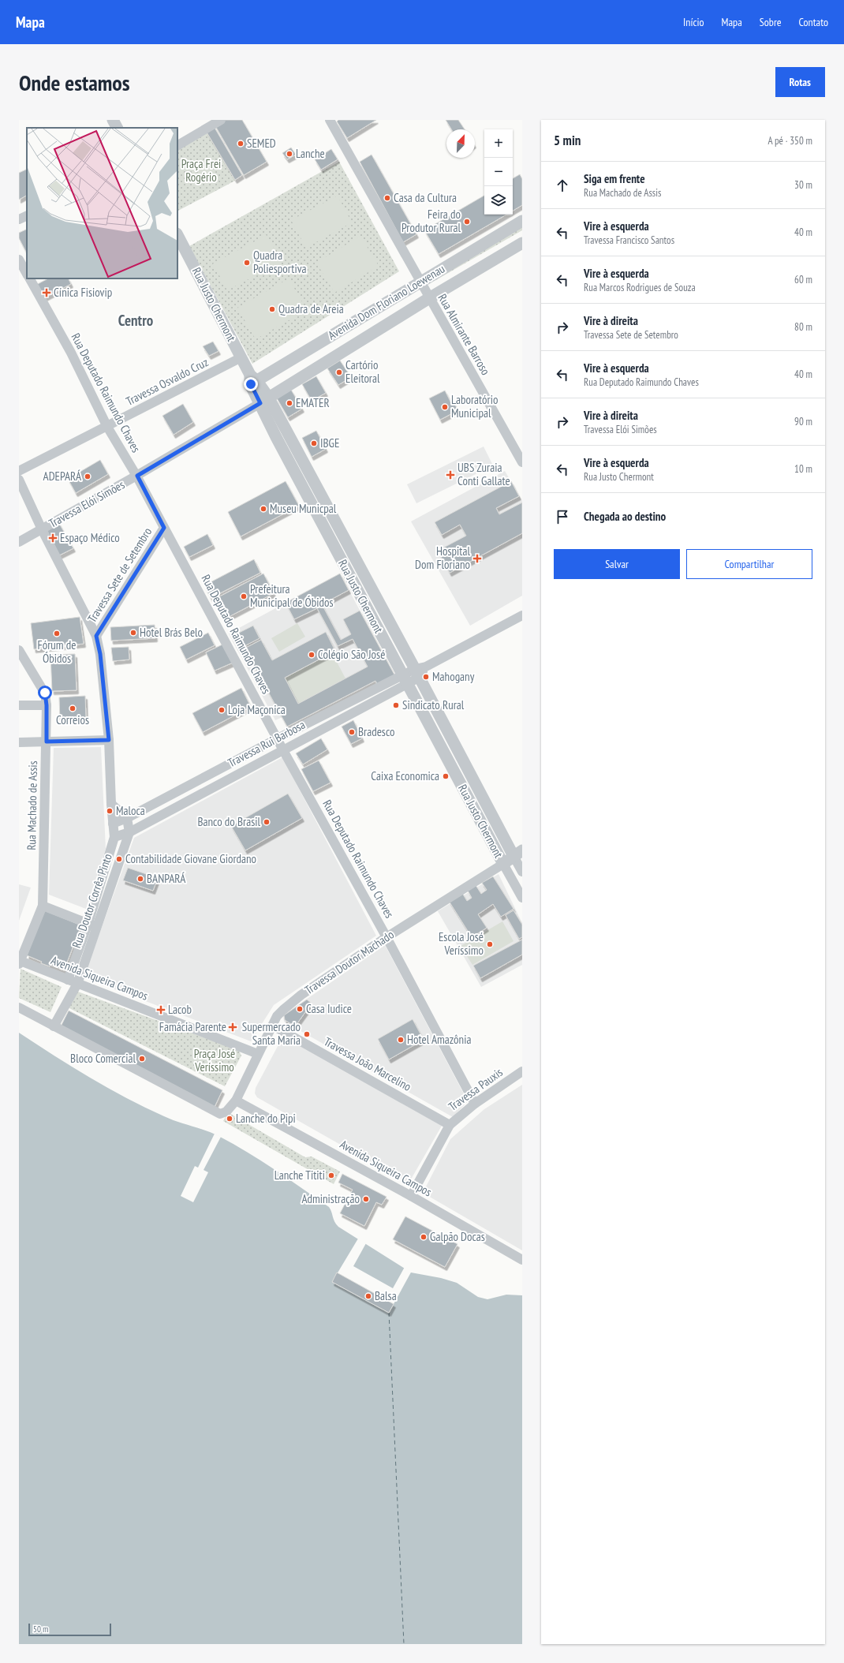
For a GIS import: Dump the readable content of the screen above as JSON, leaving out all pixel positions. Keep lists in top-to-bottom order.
{
  "streets": {
    "street": [
      "Avenida Dom Floriano Loewenau",
      "Rua Justo Chermont",
      "Rua Almirante Barroso",
      "Travessa Osvaldo Cruz",
      "Rua Deputado Raimundo Chaves",
      "Travessa Elói Simões",
      "Travessa Sete de Setembro",
      "Travessa Rui Barbosa",
      "Rua Machado de Assis",
      "Rua Doutor Corrêa Pinto",
      "Travessa Doutor Machado",
      "Avenida Siqueira Campos",
      "Travessa João Marcelino",
      "Travessa Pauxis"
    ]
  },
  "crossings": [
    ["Avenida Dom Floriano Loewenau", "Rua Justo Chermont"],
    ["Avenida Dom Floriano Loewenau", "Rua Almirante Barroso"],
    ["Avenida Dom Floriano Loewenau", "Travessa Elói Simões"],
    ["Rua Justo Chermont", "Travessa Osvaldo Cruz"],
    ["Rua Justo Chermont", "Travessa Elói Simões"],
    ["Rua Justo Chermont", "Travessa Rui Barbosa"],
    ["Rua Justo Chermont", "Travessa Doutor Machado"],
    ["Travessa Osvaldo Cruz", "Rua Deputado Raimundo Chaves"],
    ["Rua Deputado Raimundo Chaves", "Travessa Elói Simões"],
    ["Rua Deputado Raimundo Chaves", "Travessa Sete de Setembro"],
    ["Rua Deputado Raimundo Chaves", "Travessa Rui Barbosa"],
    ["Rua Deputado Raimundo Chaves", "Travessa Doutor Machado"],
    ["Rua Deputado Raimundo Chaves", "Travessa Pauxis"],
    ["Travessa Rui Barbosa", "Rua Doutor Corrêa Pinto"],
    ["Rua Machado de Assis", "Avenida Siqueira Campos"],
    ["Rua Doutor Corrêa Pinto", "Travessa Doutor Machado"],
    ["Rua Doutor Corrêa Pinto", "Avenida Siqueira Campos"],
    ["Travessa Doutor Machado", "Avenida Siqueira Campos"],
    ["Travessa Doutor Machado", "Travessa João Marcelino"],
    ["Avenida Siqueira Campos", "Travessa Pauxis"],
    ["Travessa João Marcelino", "Travessa Pauxis"]
  ],
  "districts": ["Centro"],
  "parks": ["Praça Frei Rogério", "Praça José Veríssimo"],
  "places": {
    "other": [
      "SEMED",
      "Lanche",
      "Casa da Cultura",
      "Feira do Produtor Rural",
      "Quadra Poliesportiva",
      "Quadra de Areia",
      "Cartório Eleitoral",
      "EMATER",
      "Laboratório Municipal",
      "IBGE",
      "ADEPARÁ",
      "Museu Municpal",
      "Prefeitura Municipal de Óbidos",
      "Hotel Brás Belo",
      "Fórum de Óbidos",
      "Colégio São José",
      "Mahogany",
      "Sindicato Rural",
      "Correios",
      "Loja Maçonica",
      "Bradesco",
      "Caixa Economica",
      "Maloca",
      "Banco do Brasil",
      "Contabilidade Giovane Giordano",
      "BANPARÁ",
      "Escola José Veríssimo",
      "Casa Iudice",
      "Supermercado Santa Maria",
      "Hotel Amazônia",
      "Bloco Comercial",
      "Lanche do Pipi",
      "Lanche Tititi",
      "Administração",
      "Galpão Docas",
      "Balsa"
    ],
    "health": [
      "Cínica Fisiovip",
      "UBS Zuraia Conti Gallate",
      "Espaço Médico",
      "Hospital Dom Floriano",
      "Lacob",
      "Famácia Parente"
    ]
  },
  "scale_bar": "50 m",
  "north": "top right",
  "page": {
    "header": "Mapa",
    "nav": [
      "Início",
      "Mapa",
      "Sobre",
      "Contato"
    ],
    "buttons": [
      "Rotas",
      ["Salvar", "Compartilhar"]
    ],
    "title": "Onde estamos",
    "heading": ["5 min", "A pé · 350 m"],
    "map_buttons": ["+", "−"],
    "list": [
      ["Siga em frente", "Rua Machado de Assis", "30 m"],
      ["Vire à esquerda", "Travessa Francisco Santos", "40 m"],
      ["Vire à esquerda", "Rua Marcos Rodrigues de Souza", "60 m"],
      ["Vire à direita", "Travessa Sete de Setembro", "80 m"],
      ["Vire à esquerda", "Rua Deputado Raimundo Chaves", "40 m"],
      ["Vire à direita", "Travessa Elói Simões", "90 m"],
      ["Vire à esquerda", "Rua Justo Chermont", "10 m"],
      "Chegada ao destino"
    ],
    "scale": "50 m"
  }
}
